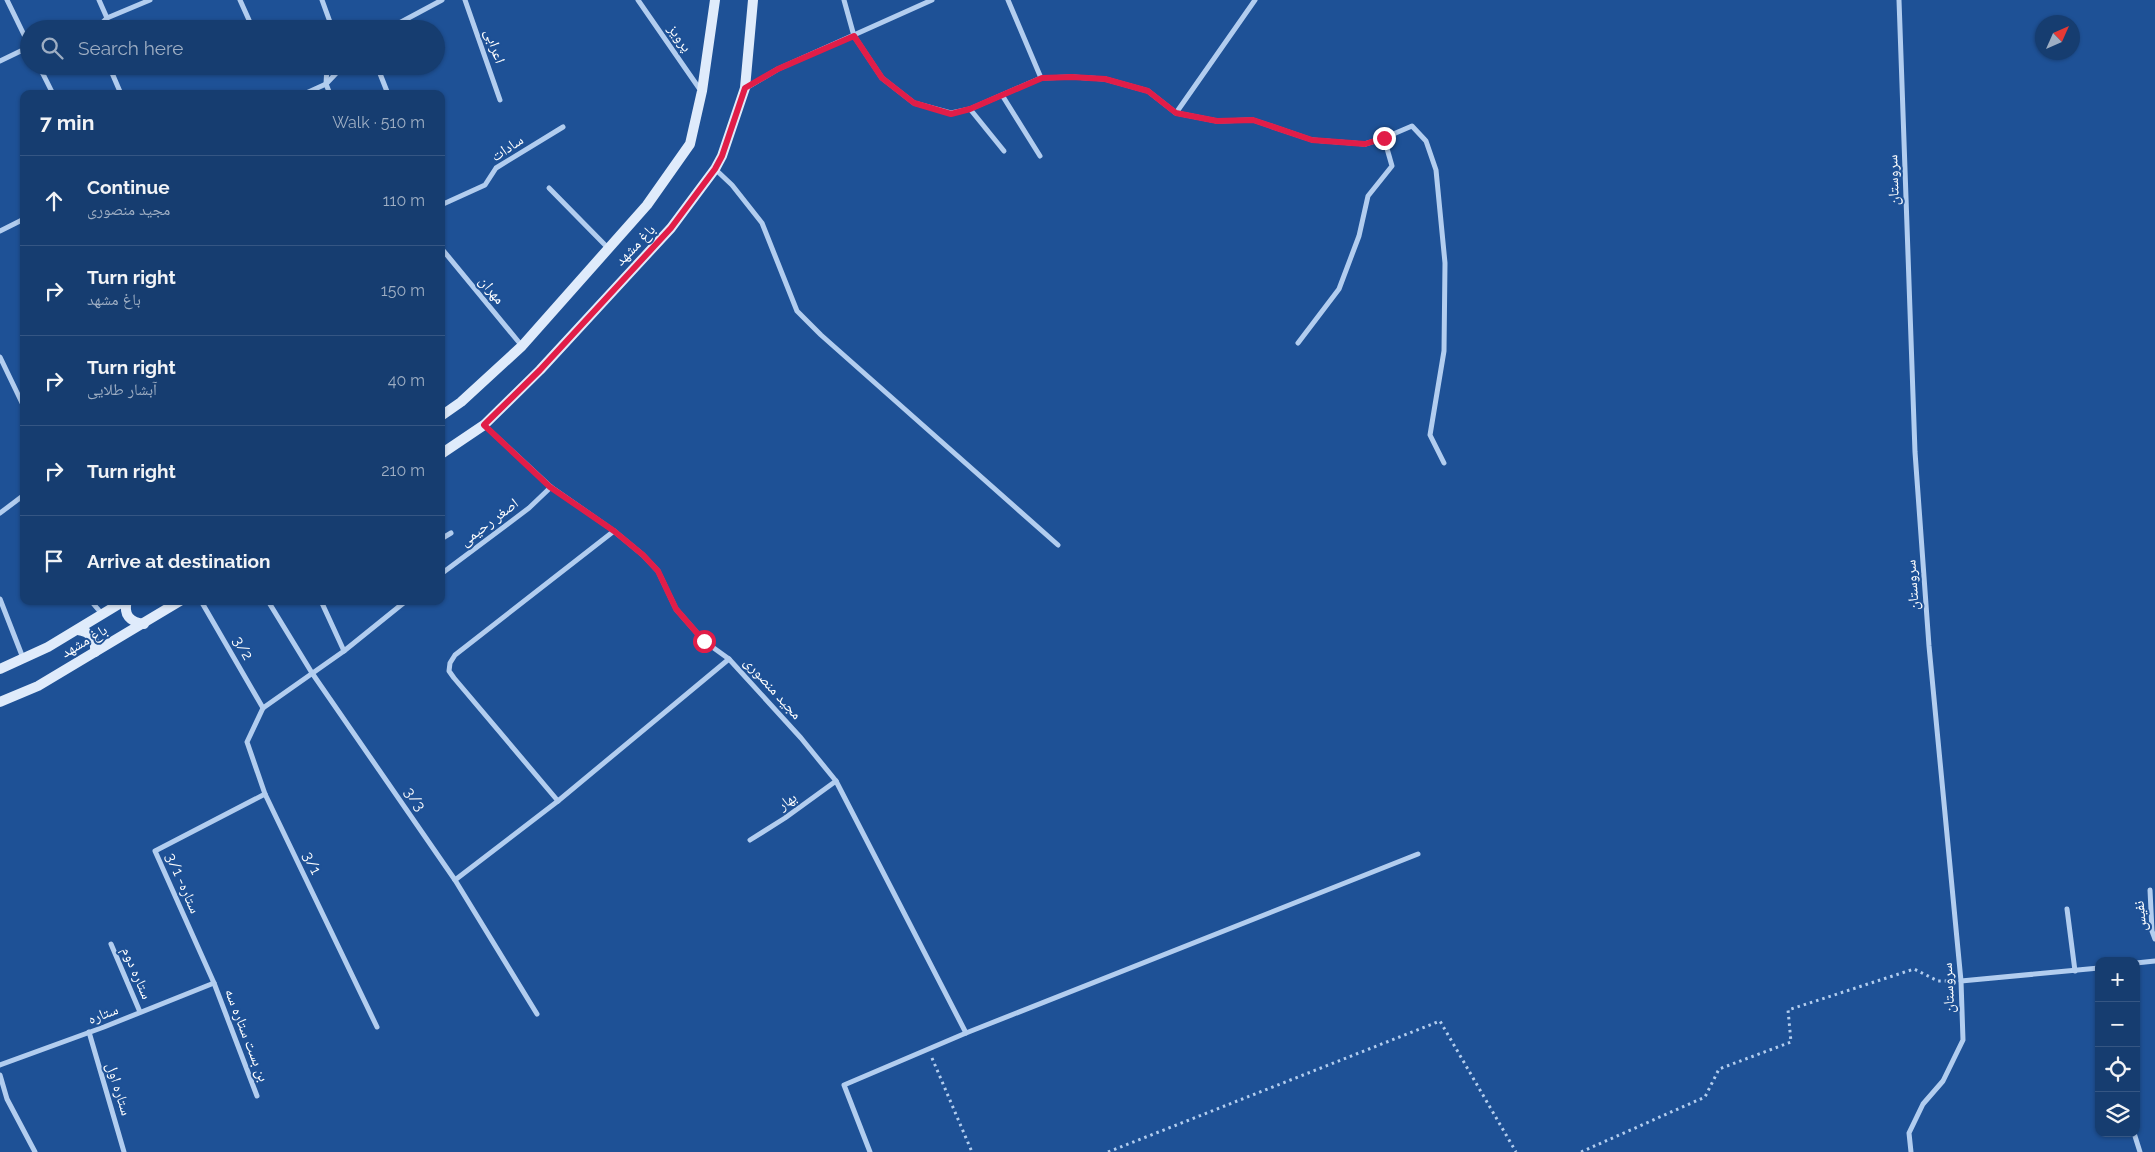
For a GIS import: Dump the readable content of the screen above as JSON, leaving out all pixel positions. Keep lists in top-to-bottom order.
{
  "streets": {
    "main road": ["باغ مشهد"],
    "street": [
      "پرویز",
      "اعرابی",
      "سادات",
      "سروستان",
      "مهران",
      "اصغر رحیمی",
      "3/2",
      "مجید منصوری",
      "3/3",
      "بهار",
      "3/1",
      "ستاره- 3/1",
      "نفیس",
      "ستاره دوم",
      "ستاره",
      "بن بست ستاره سه",
      "ستاره اول"
    ]
  },
  "crossings": [
    ["پرویز", "باغ مشهد"],
    ["باغ مشهد", "مهران"],
    ["باغ مشهد", "مجید منصوری"],
    ["اصغر رحیمی", "مجید منصوری"],
    ["3/2", "3/1"],
    ["مجید منصوری", "بهار"],
    ["3/1", "ستاره- 3/1"],
    ["ستاره- 3/1", "ستاره"],
    ["ستاره- 3/1", "بن بست ستاره سه"],
    ["ستاره دوم", "ستاره"],
    ["ستاره", "بن بست ستاره سه"],
    ["ستاره", "ستاره اول"]
  ],
  "north": "top right",
  "page": {
    "search": "Search here",
    "heading": ["7 min", "Walk · 510 m"],
    "list": [
      ["Continue", "مجید منصوری", "110 m"],
      ["Turn right", "باغ مشهد", "150 m"],
      ["Turn right", "آبشار طلایی", "40 m"],
      ["Turn right", "210 m"],
      "Arrive at destination"
    ],
    "map_buttons": ["+", "−"]
  }
}
